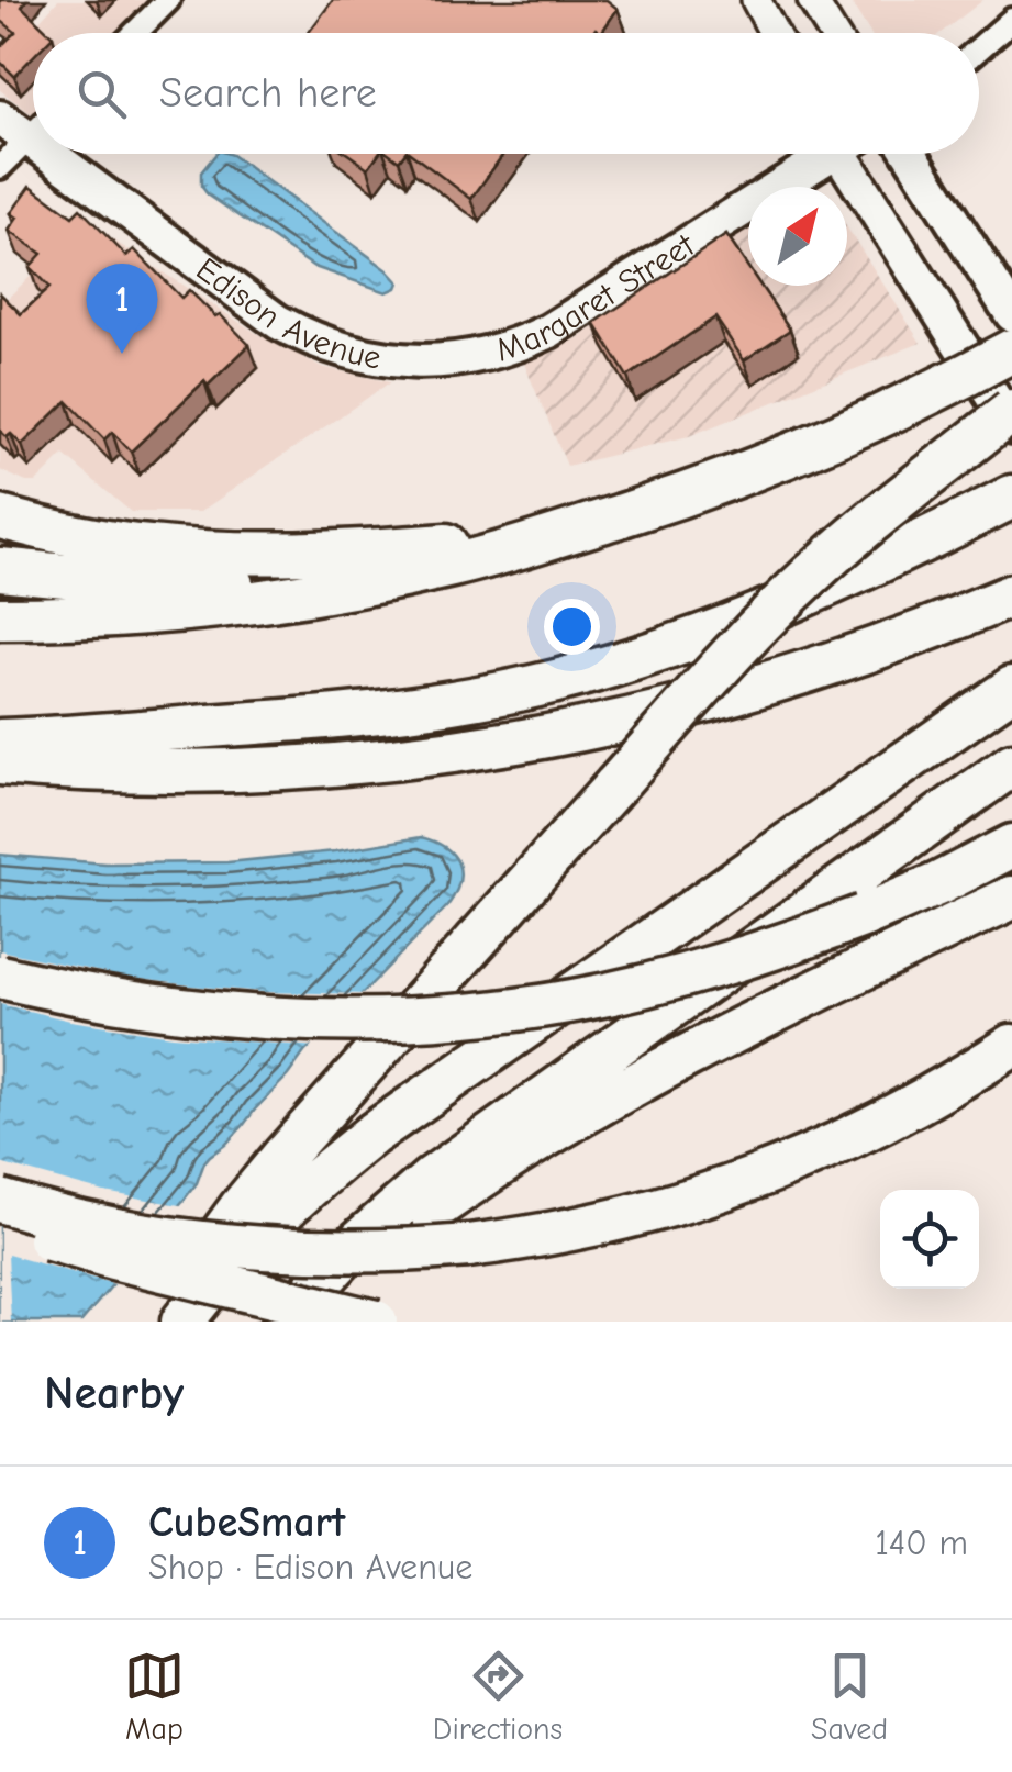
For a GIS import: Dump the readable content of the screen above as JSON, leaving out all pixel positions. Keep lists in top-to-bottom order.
{
  "streets": {
    "main road": ["Margaret Street", "Edison Avenue"]
  },
  "crossings": [
    ["Margaret Street", "Edison Avenue"]
  ],
  "north": "top right",
  "page": {
    "search": "Search here",
    "pins": "1",
    "heading": "Nearby",
    "list": [
      {
        "mark": "1",
        "name": "CubeSmart",
        "note": "Shop · Edison Avenue",
        "value": "140 m"
      }
    ],
    "nav": ["Map", "Directions", "Saved"]
  }
}
